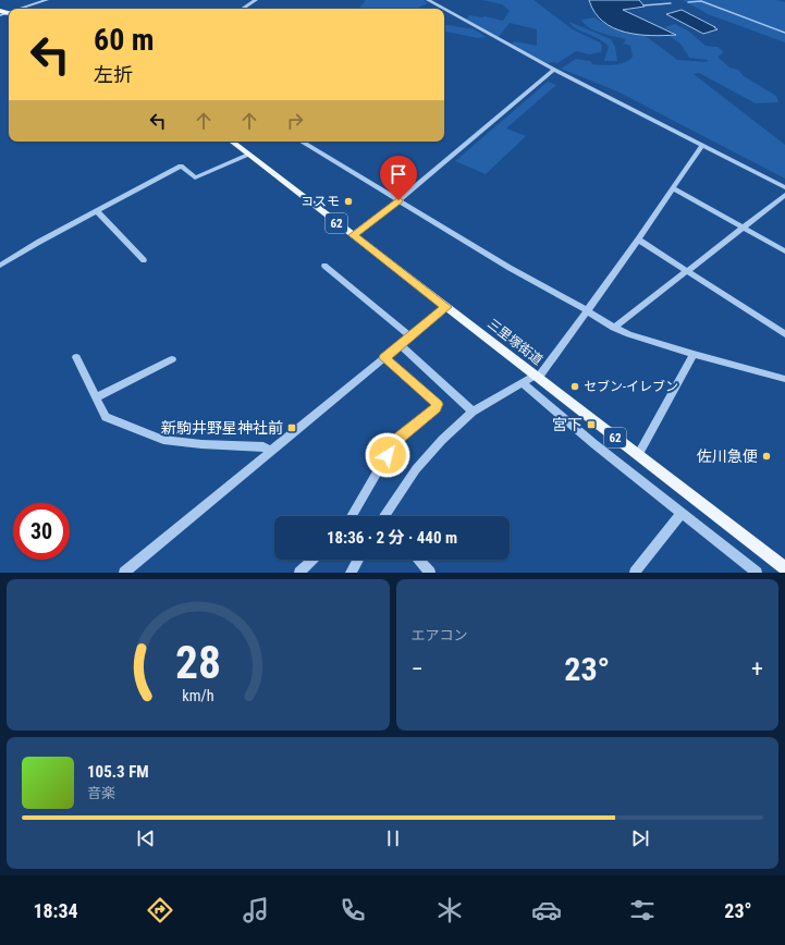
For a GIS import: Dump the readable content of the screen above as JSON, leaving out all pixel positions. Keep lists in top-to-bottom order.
{
  "streets": {
    "main road": ["62", "三里塚街道"]
  },
  "places": {
    "other": ["コスモ", "セブン-イレブン", "佐川急便"],
    "transit": ["宮下", "新駒井野星神社前"]
  },
  "page": {
    "turn": ["60 m", "左折"],
    "limit": "30",
    "trip": "18:36 · 2 分 · 440 m",
    "tile": "エアコン",
    "heat": ["−", "23°", "+"],
    "song": ["105.3 FM", "音楽"],
    "tabs": ["18:34", "23°"],
    "gauge": ["28", "km/h"]
  }
}
